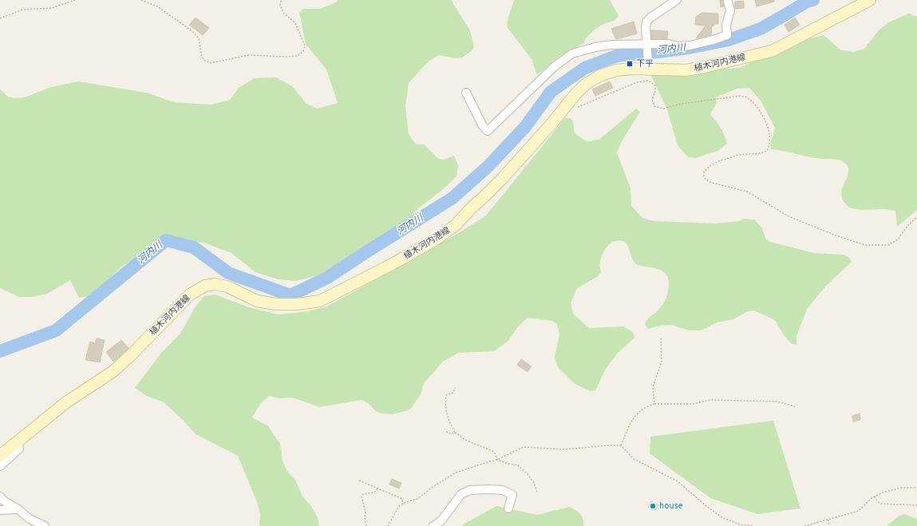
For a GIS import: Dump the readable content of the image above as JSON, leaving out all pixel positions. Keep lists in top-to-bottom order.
{
  "streets": {
    "main road": ["植木河内港線"]
  },
  "water": ["河内川"],
  "places": {
    "transit": ["下平"],
    "other": ["house"]
  }
}
